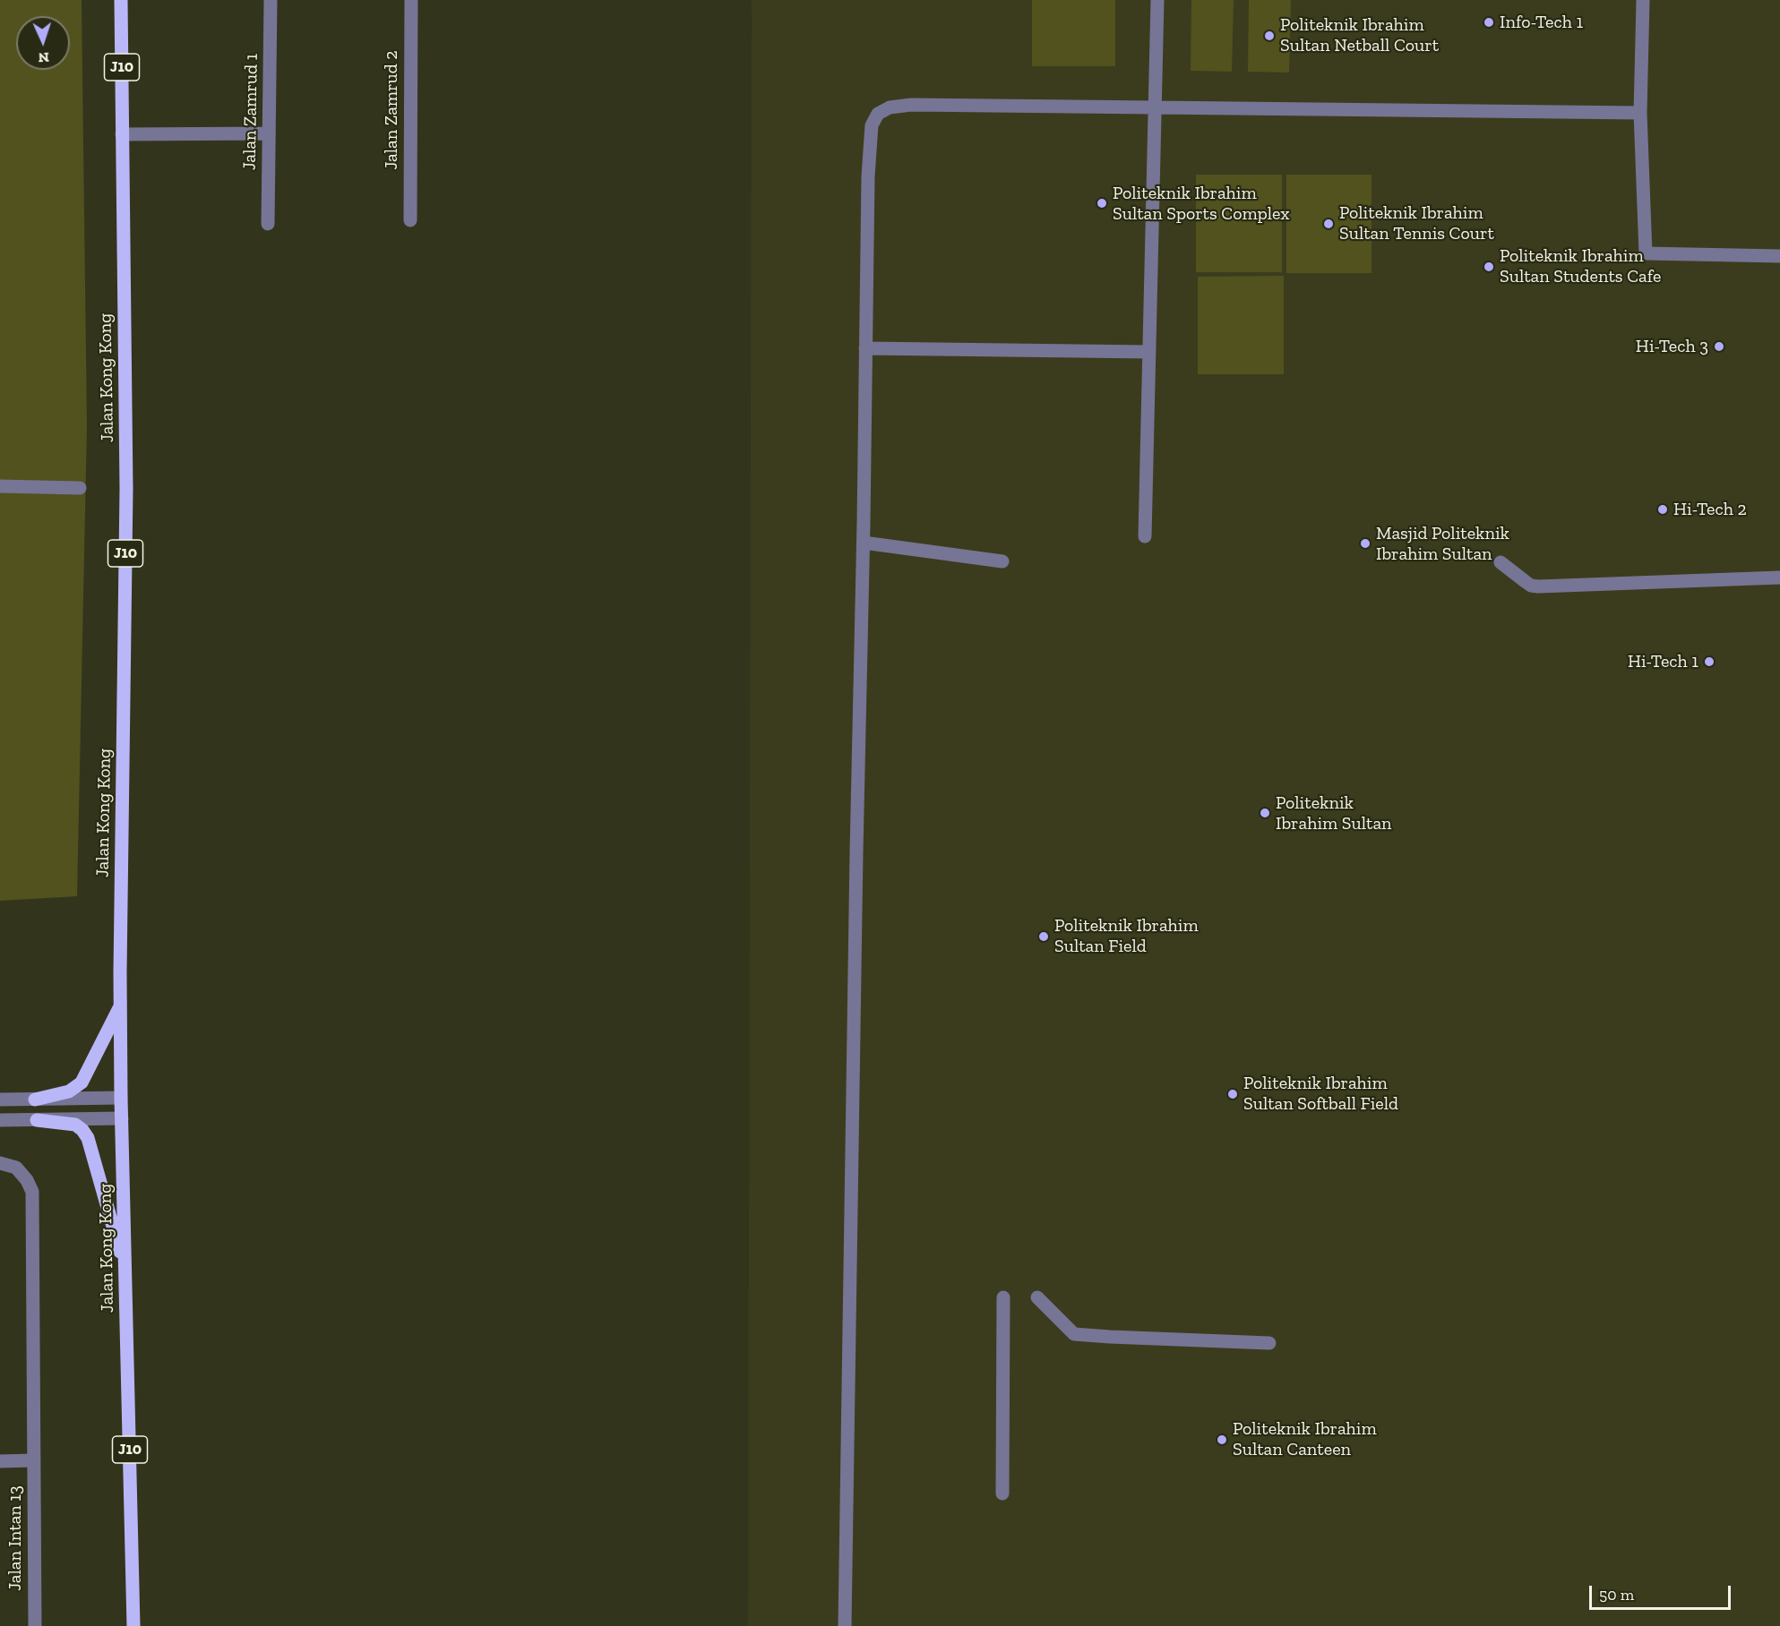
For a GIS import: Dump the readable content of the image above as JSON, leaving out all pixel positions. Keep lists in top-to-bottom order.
{
  "streets": {
    "main road": ["J10", "Jalan Kong Kong"],
    "street": ["Jalan Zamrud 2", "Jalan Zamrud 1", "Jalan Intan 13"]
  },
  "places": [
    "Info-Tech 1",
    "Politeknik Ibrahim Sultan Netball Court",
    "Politeknik Ibrahim Sultan Sports Complex",
    "Politeknik Ibrahim Sultan Tennis Court",
    "Politeknik Ibrahim Sultan Students Cafe",
    "Hi-Tech 3",
    "Hi-Tech 2",
    "Masjid Politeknik Ibrahim Sultan",
    "Hi-Tech 1",
    "Politeknik Ibrahim Sultan",
    "Politeknik Ibrahim Sultan Field",
    "Politeknik Ibrahim Sultan Softball Field",
    "Politeknik Ibrahim Sultan Canteen"
  ],
  "scale_bar": "50 m",
  "north": "bottom"
}
